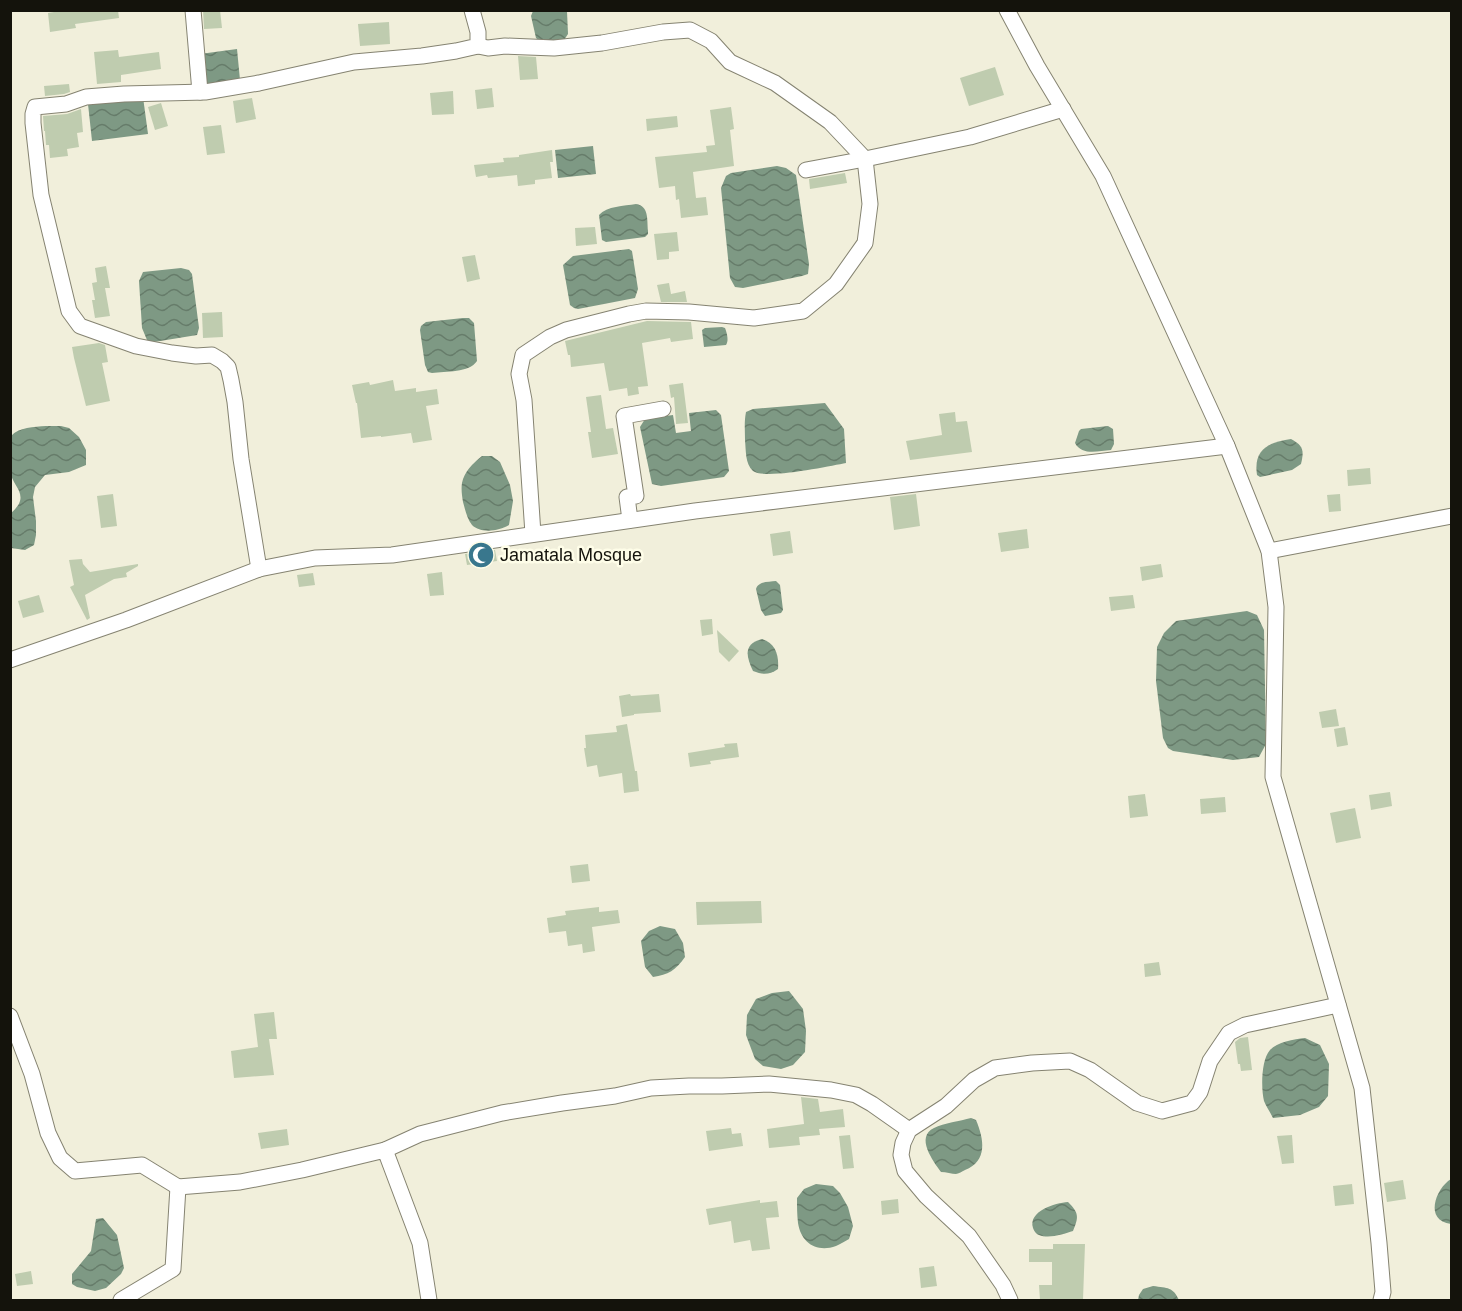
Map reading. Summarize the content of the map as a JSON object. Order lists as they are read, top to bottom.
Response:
{
  "places": {
    "mosque": ["Jamatala Mosque"]
  }
}
